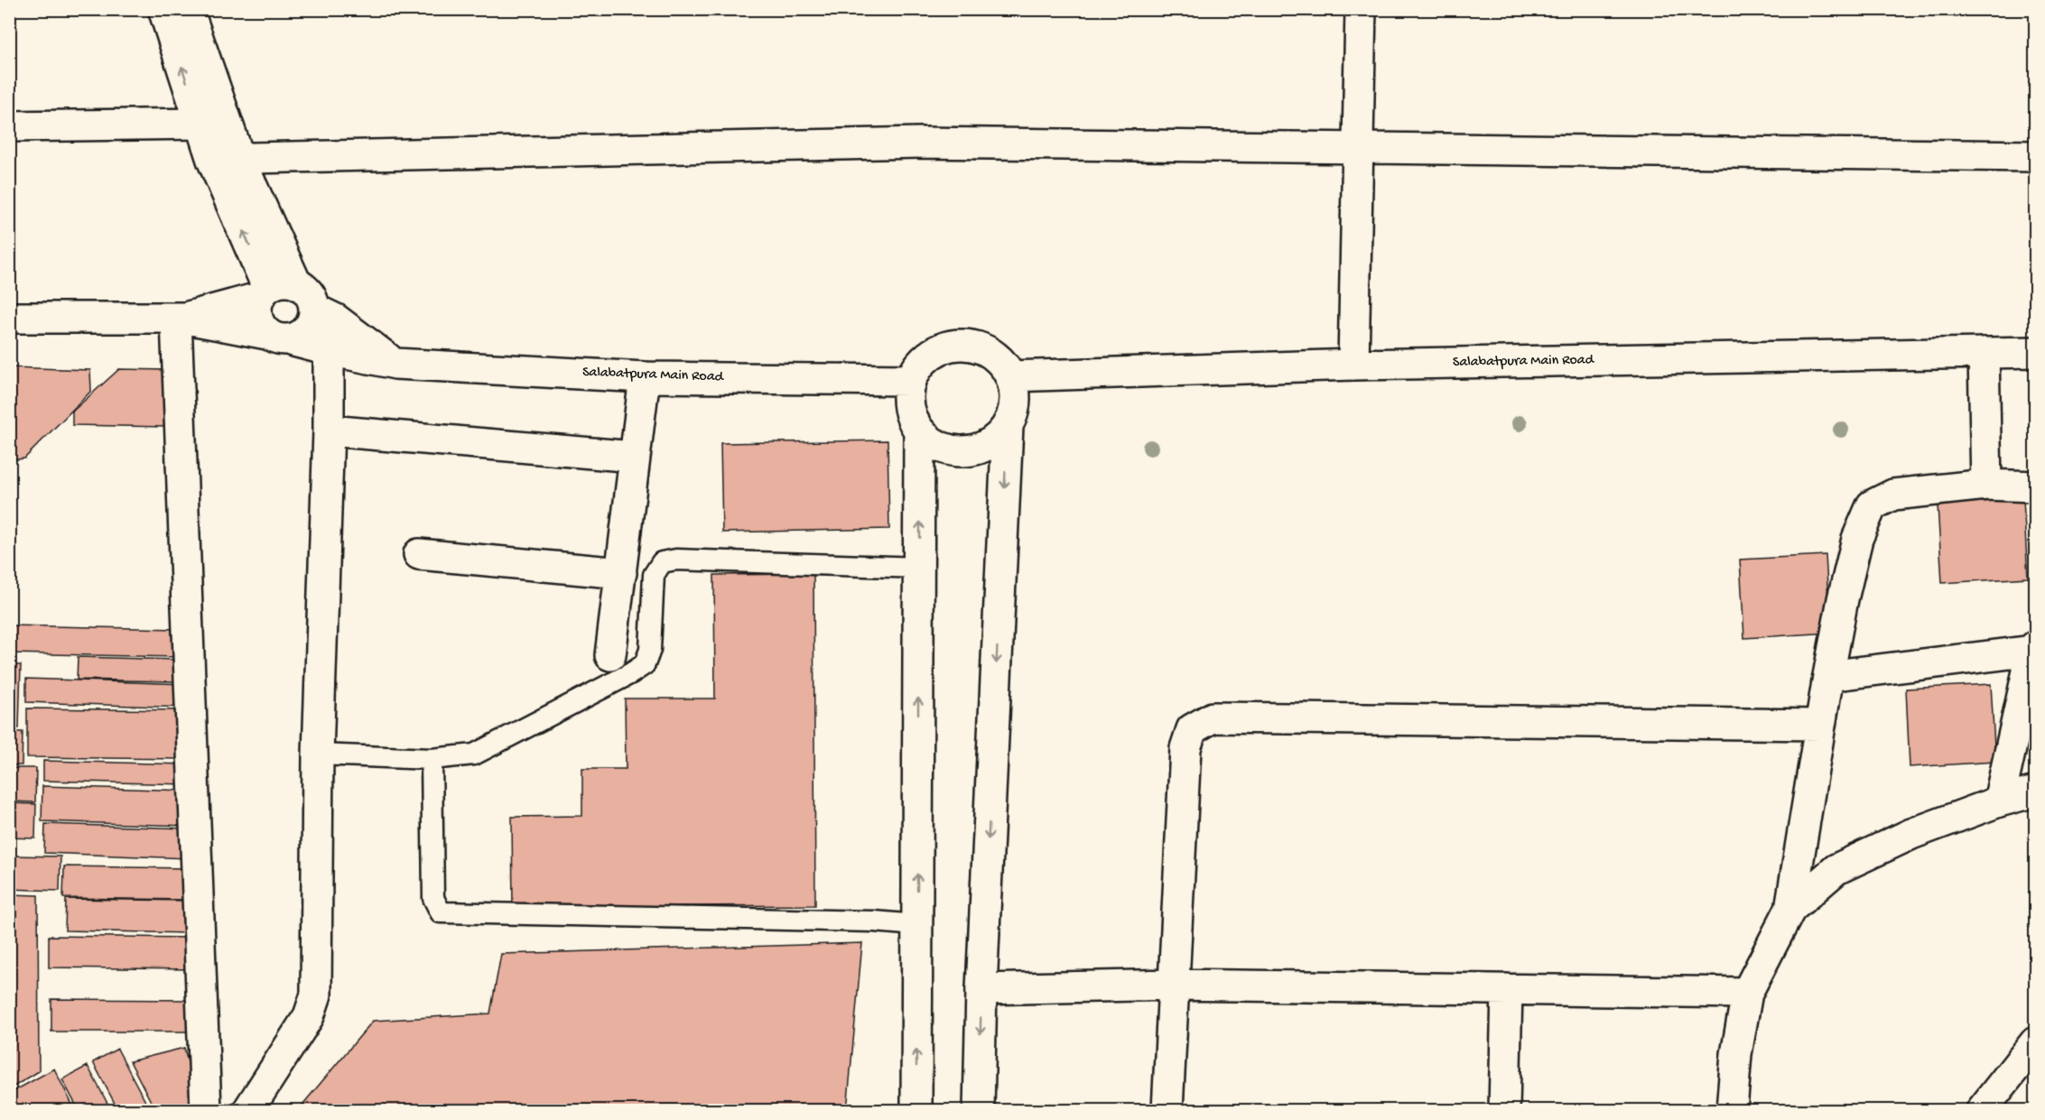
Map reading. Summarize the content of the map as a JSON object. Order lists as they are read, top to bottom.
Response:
{
  "streets": {
    "street": ["Salabatpura Main Road"]
  }
}
